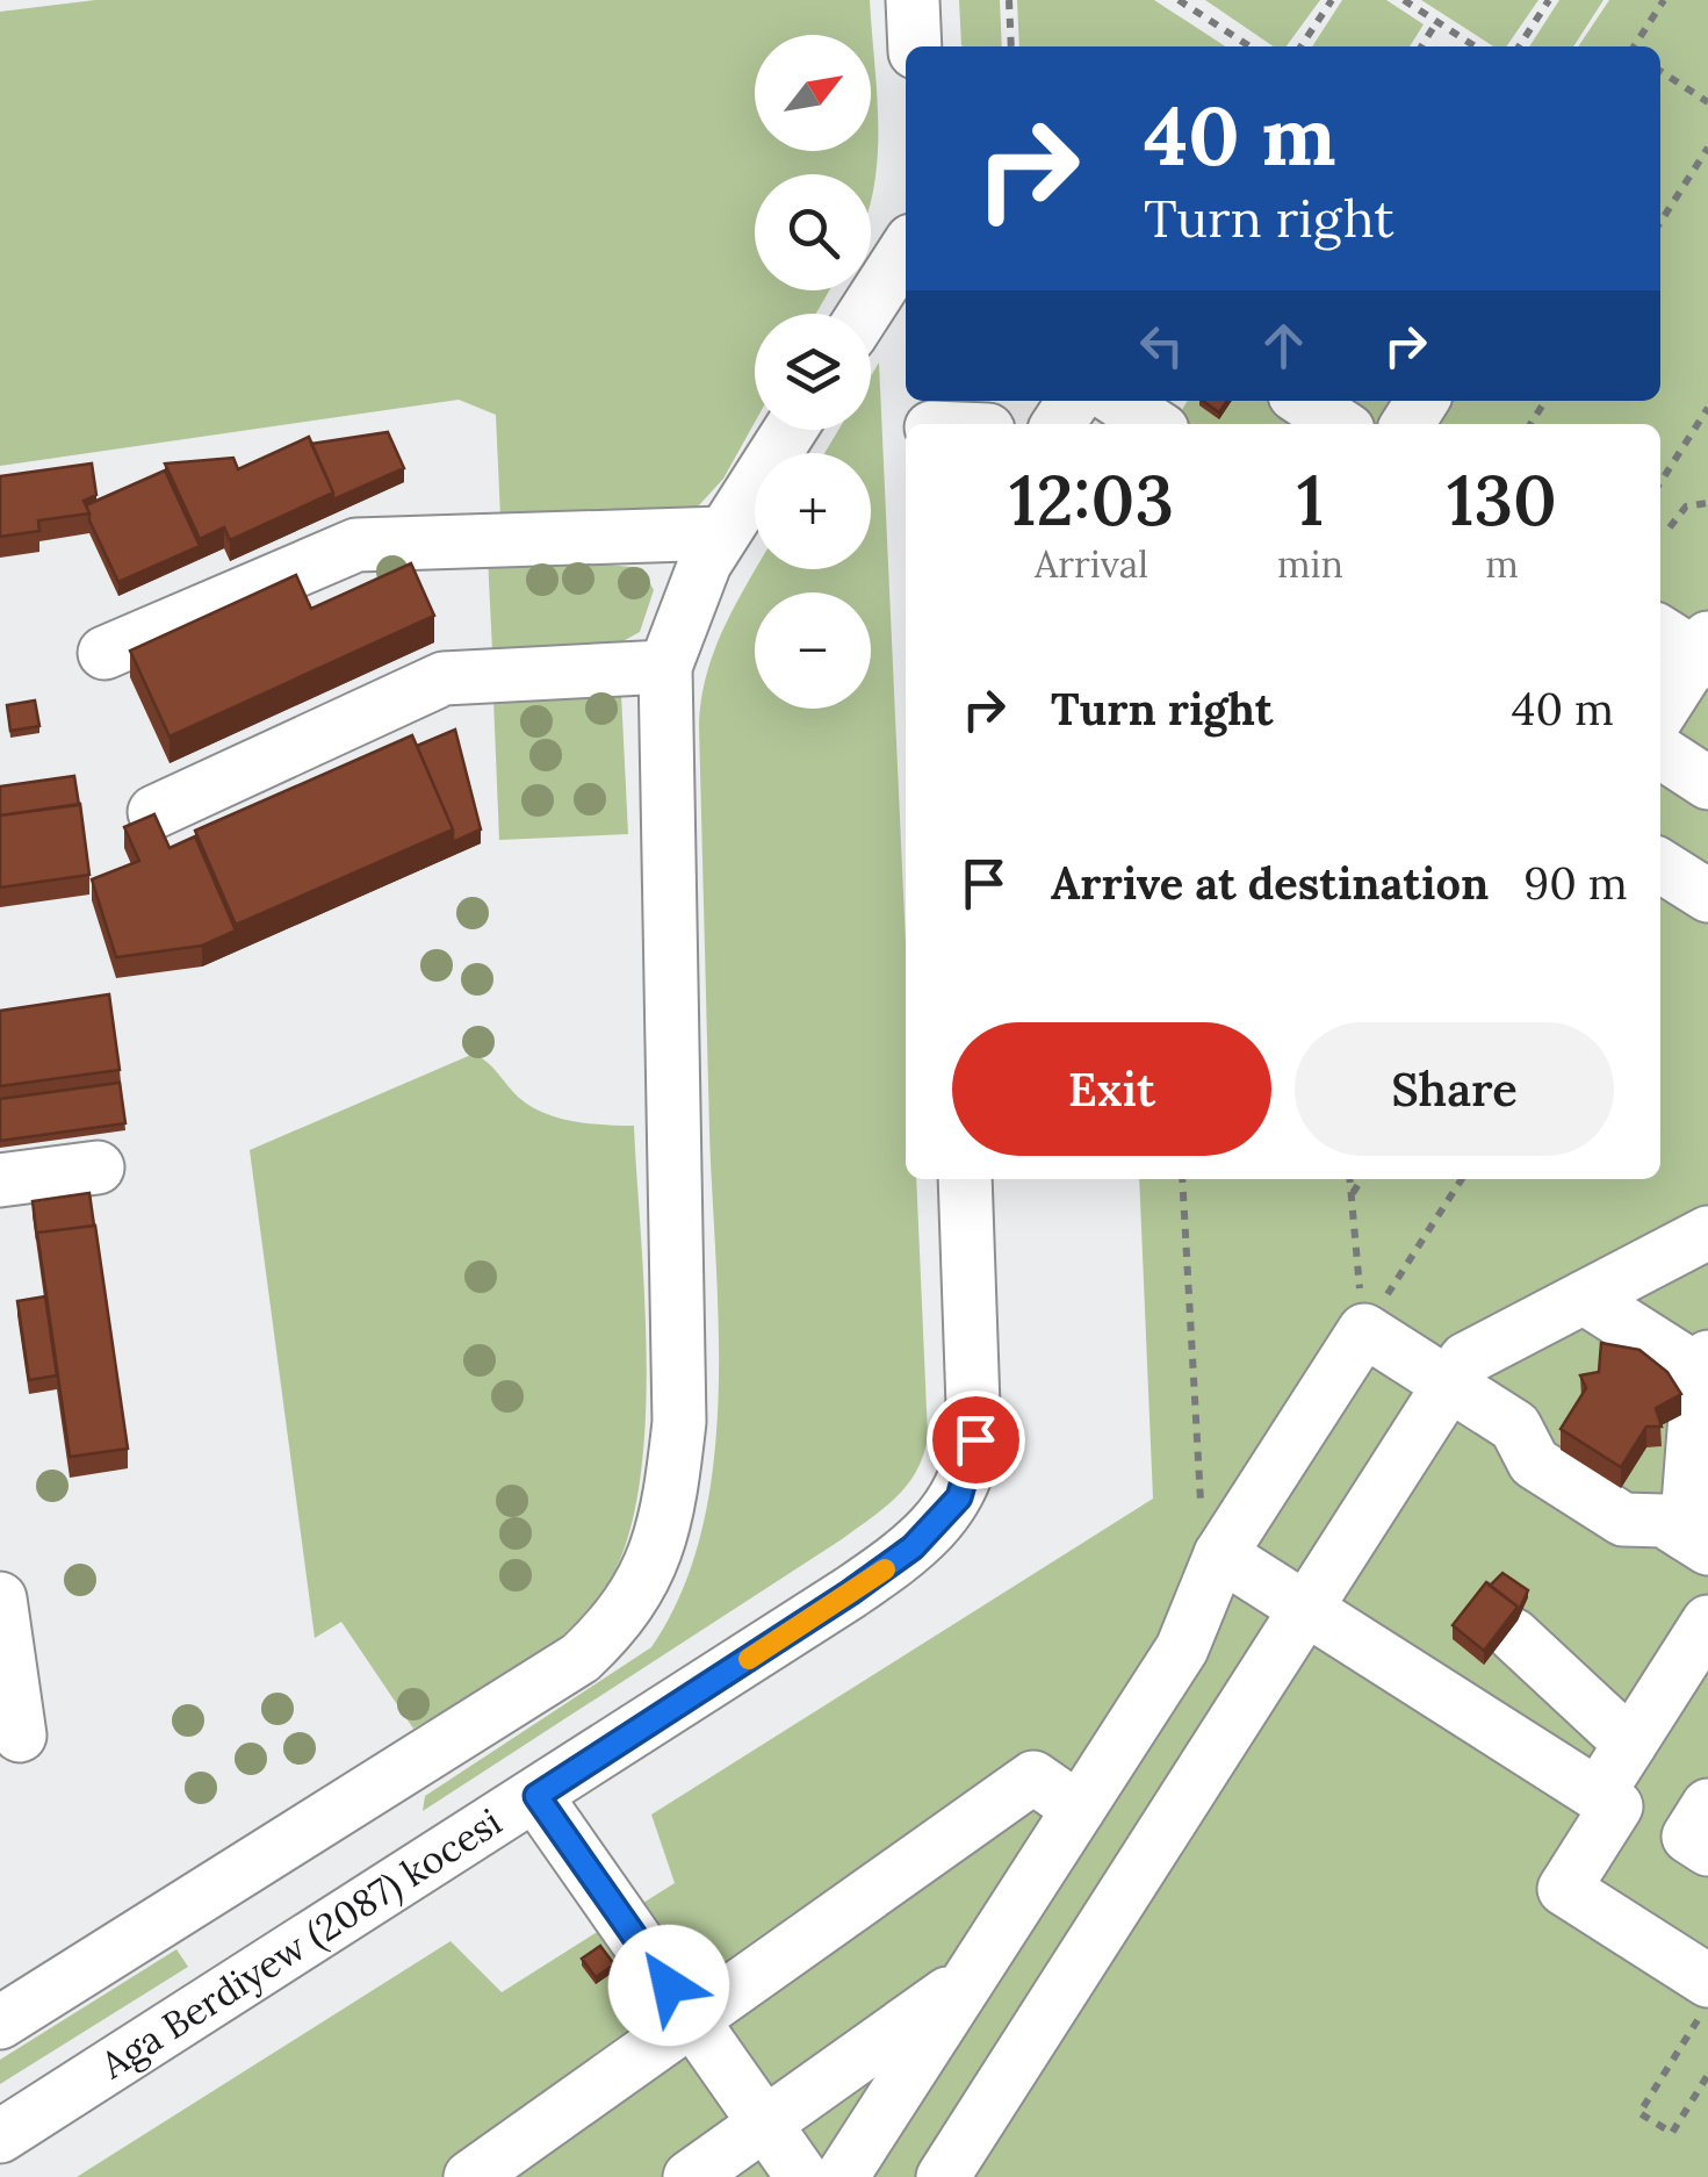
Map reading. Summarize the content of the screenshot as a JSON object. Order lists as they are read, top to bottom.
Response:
{
  "streets": {
    "street": ["Aga Berdiyew (2087) kocesi"]
  },
  "north": "top right",
  "page": {
    "map_buttons": ["+", "−"],
    "turn": ["40 m", "Turn right"],
    "eta": [
      "12:03",
      "Arrival",
      "1",
      "min",
      "130",
      "m"
    ],
    "list": [
      {
        "name": "Turn right",
        "value": "40 m"
      },
      {
        "name": "Arrive at destination",
        "value": "90 m"
      }
    ],
    "buttons": ["Exit", "Share"]
  }
}
